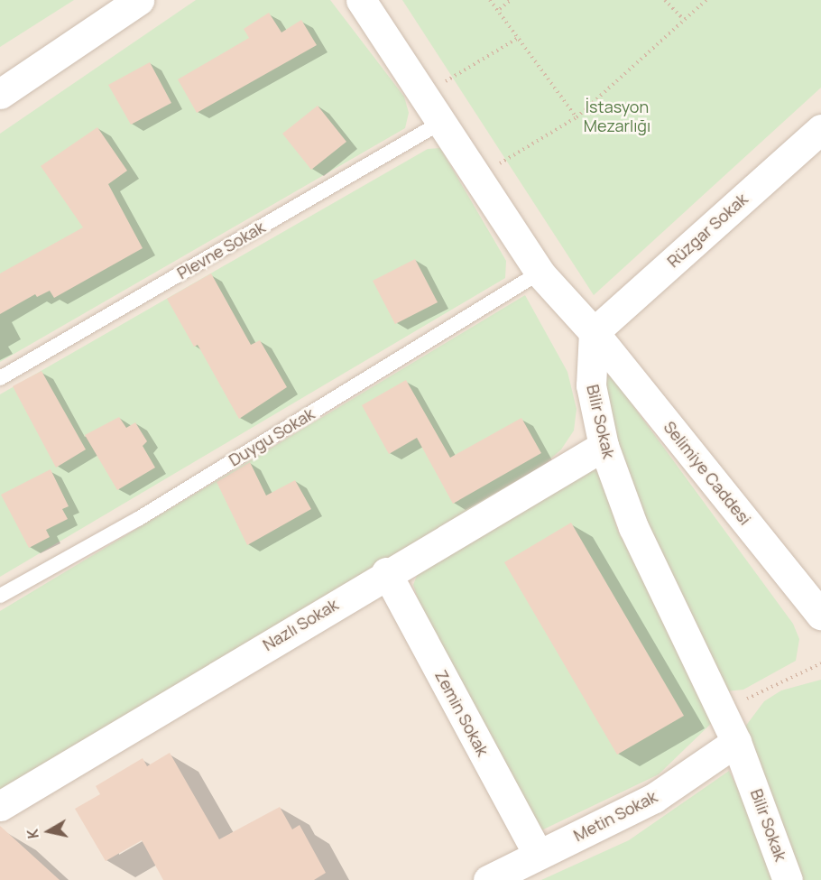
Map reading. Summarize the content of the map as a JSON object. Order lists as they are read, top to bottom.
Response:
{
  "streets": {
    "street": [
      "Rüzgar Sokak",
      "Bilir Sokak",
      "Selimiye Caddesi",
      "Nazlı Sokak",
      "Zemin Sokak",
      "Metin Sokak"
    ],
    "lane": ["Plevne Sokak", "Duygu Sokak"]
  },
  "crossings": [
    ["Rüzgar Sokak", "Bilir Sokak"],
    ["Rüzgar Sokak", "Selimiye Caddesi"],
    ["Bilir Sokak", "Selimiye Caddesi"],
    ["Bilir Sokak", "Nazlı Sokak"],
    ["Bilir Sokak", "Metin Sokak"],
    ["Nazlı Sokak", "Zemin Sokak"],
    ["Zemin Sokak", "Metin Sokak"]
  ],
  "parks": ["İstasyon Mezarlığı"],
  "north": "left"
}
